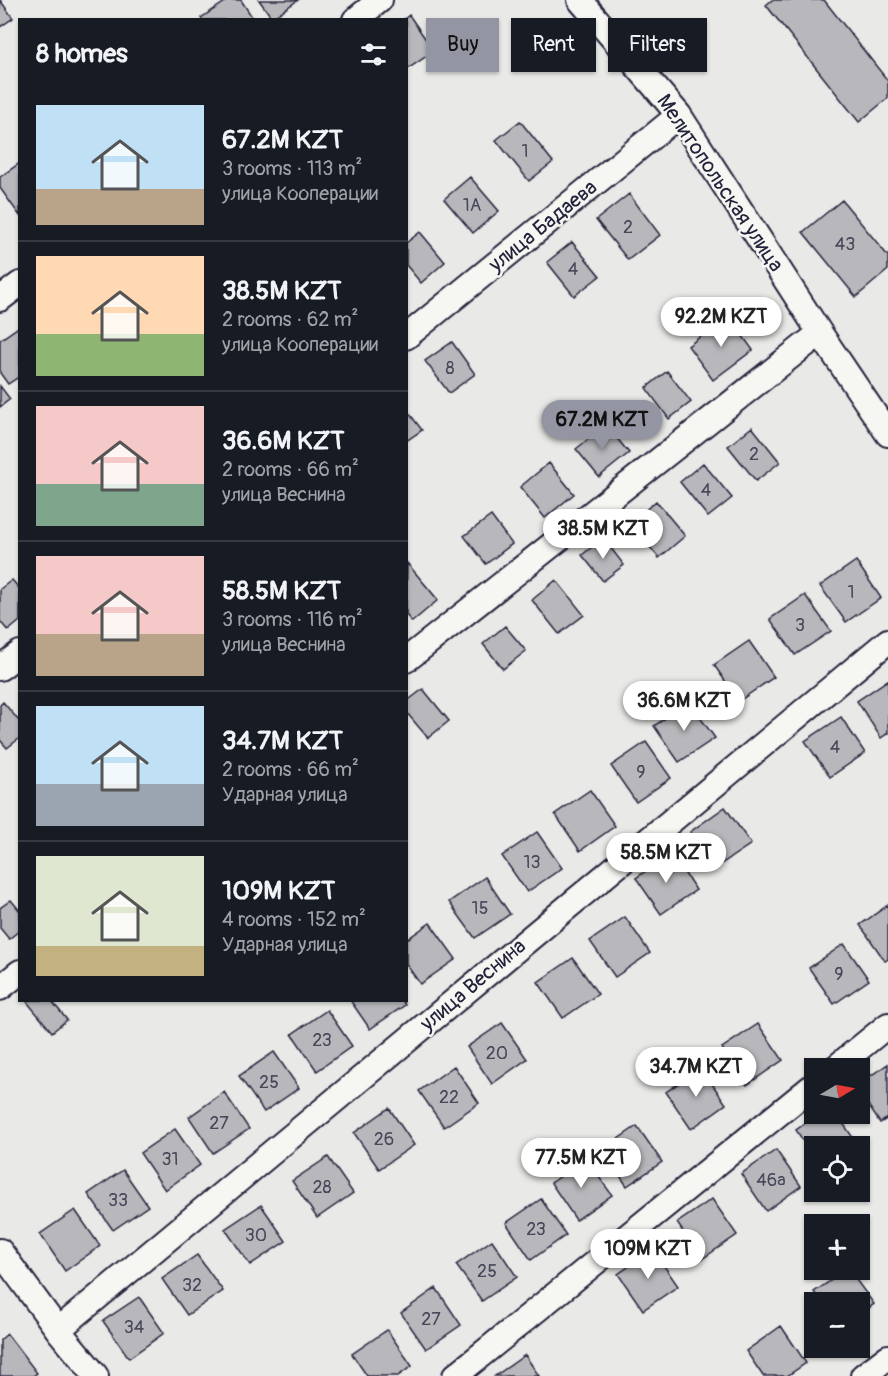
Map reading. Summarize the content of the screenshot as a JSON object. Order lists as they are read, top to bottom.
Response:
{
  "streets": {
    "street": ["Мелитопольская улица", "улица Бадаева", "улица Веснина"]
  },
  "crossings": [
    ["Мелитопольская улица", "улица Бадаева"]
  ],
  "house_numbers": [
    "1",
    "1А",
    "2",
    "43",
    "4",
    "8",
    "2",
    "4",
    "1",
    "3",
    "4",
    "9",
    "13",
    "15",
    "9",
    "23",
    "20",
    "25",
    "22",
    "27",
    "26",
    "31",
    "46а",
    "28",
    "33",
    "23",
    "30",
    "25",
    "32",
    "27",
    "34"
  ],
  "north": "right",
  "page": {
    "chip": ["Buy", "Rent", "Filters"],
    "heading": "8 homes",
    "list": [
      {
        "name": "67.2M KZT",
        "note": "3 rooms · 113 m² · улица Кооперации"
      },
      {
        "name": "38.5M KZT",
        "note": "2 rooms · 62 m² · улица Кооперации"
      },
      {
        "name": "36.6M KZT",
        "note": "2 rooms · 66 m² · улица Веснина"
      },
      {
        "name": "58.5M KZT",
        "note": "3 rooms · 116 m² · улица Веснина"
      },
      {
        "name": "34.7M KZT",
        "note": "2 rooms · 66 m² · Ударная улица"
      },
      {
        "name": "109M KZT",
        "note": "4 rooms · 152 m² · Ударная улица"
      }
    ],
    "price": [
      "92.2M KZT",
      "67.2M KZT",
      "38.5M KZT",
      "36.6M KZT",
      "58.5M KZT",
      "34.7M KZT",
      "77.5M KZT",
      "109M KZT"
    ],
    "map_buttons": ["+", "−"]
  }
}
